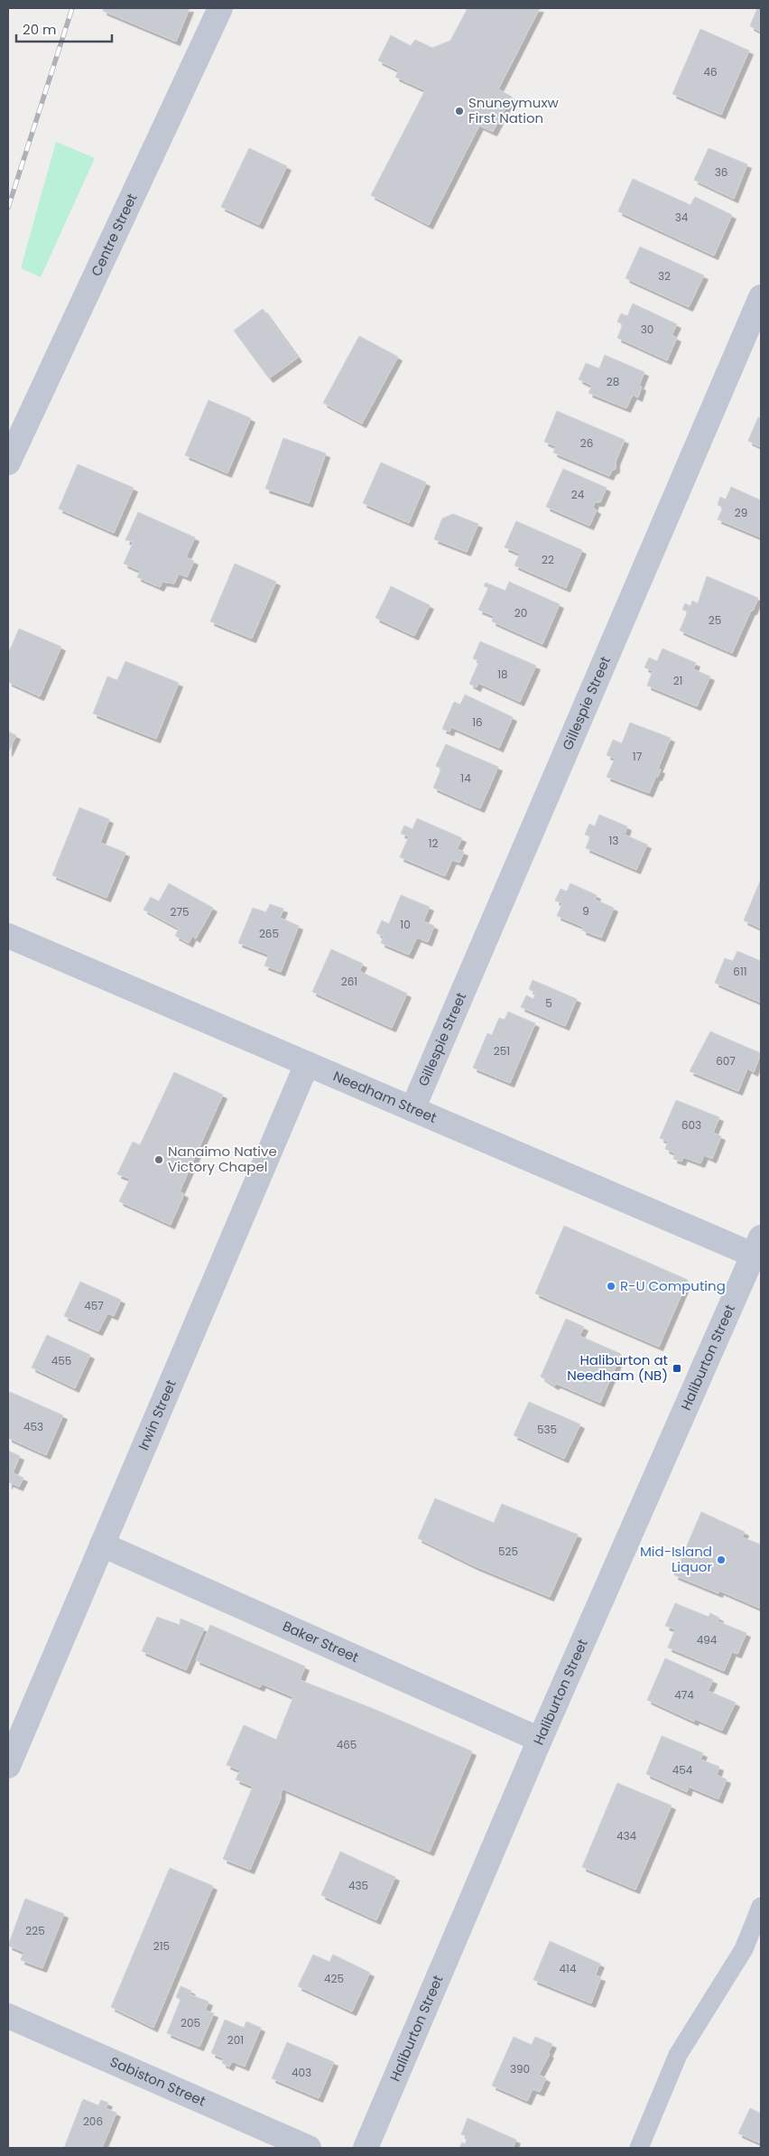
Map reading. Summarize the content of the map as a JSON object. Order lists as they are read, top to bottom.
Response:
{
  "streets": {
    "street": [
      "Centre Street",
      "Gillespie Street",
      "Needham Street",
      "Haliburton Street",
      "Irwin Street",
      "Baker Street",
      "Sabiston Street"
    ]
  },
  "crossings": [
    ["Gillespie Street", "Needham Street"],
    ["Needham Street", "Haliburton Street"],
    ["Needham Street", "Irwin Street"],
    ["Haliburton Street", "Baker Street"],
    ["Irwin Street", "Baker Street"]
  ],
  "places": {
    "other": [
      "Snuneymuxw First Nation",
      "Nanaimo Native Victory Chapel",
      "R-U Computing",
      "Mid-Island Liquor"
    ],
    "transit": ["Haliburton at Needham (NB)"]
  },
  "house_numbers": [
    "46",
    "36",
    "34",
    "32",
    "30",
    "28",
    "26",
    "24",
    "29",
    "22",
    "20",
    "25",
    "18",
    "21",
    "16",
    "17",
    "14",
    "13",
    "12",
    "9",
    "275",
    "10",
    "265",
    "611",
    "261",
    "5",
    "251",
    "607",
    "603",
    "457",
    "455",
    "453",
    "535",
    "525",
    "494",
    "474",
    "465",
    "454",
    "434",
    "435",
    "225",
    "215",
    "414",
    "425",
    "205",
    "201",
    "390",
    "403",
    "206"
  ],
  "scale_bar": "20 m"
}
